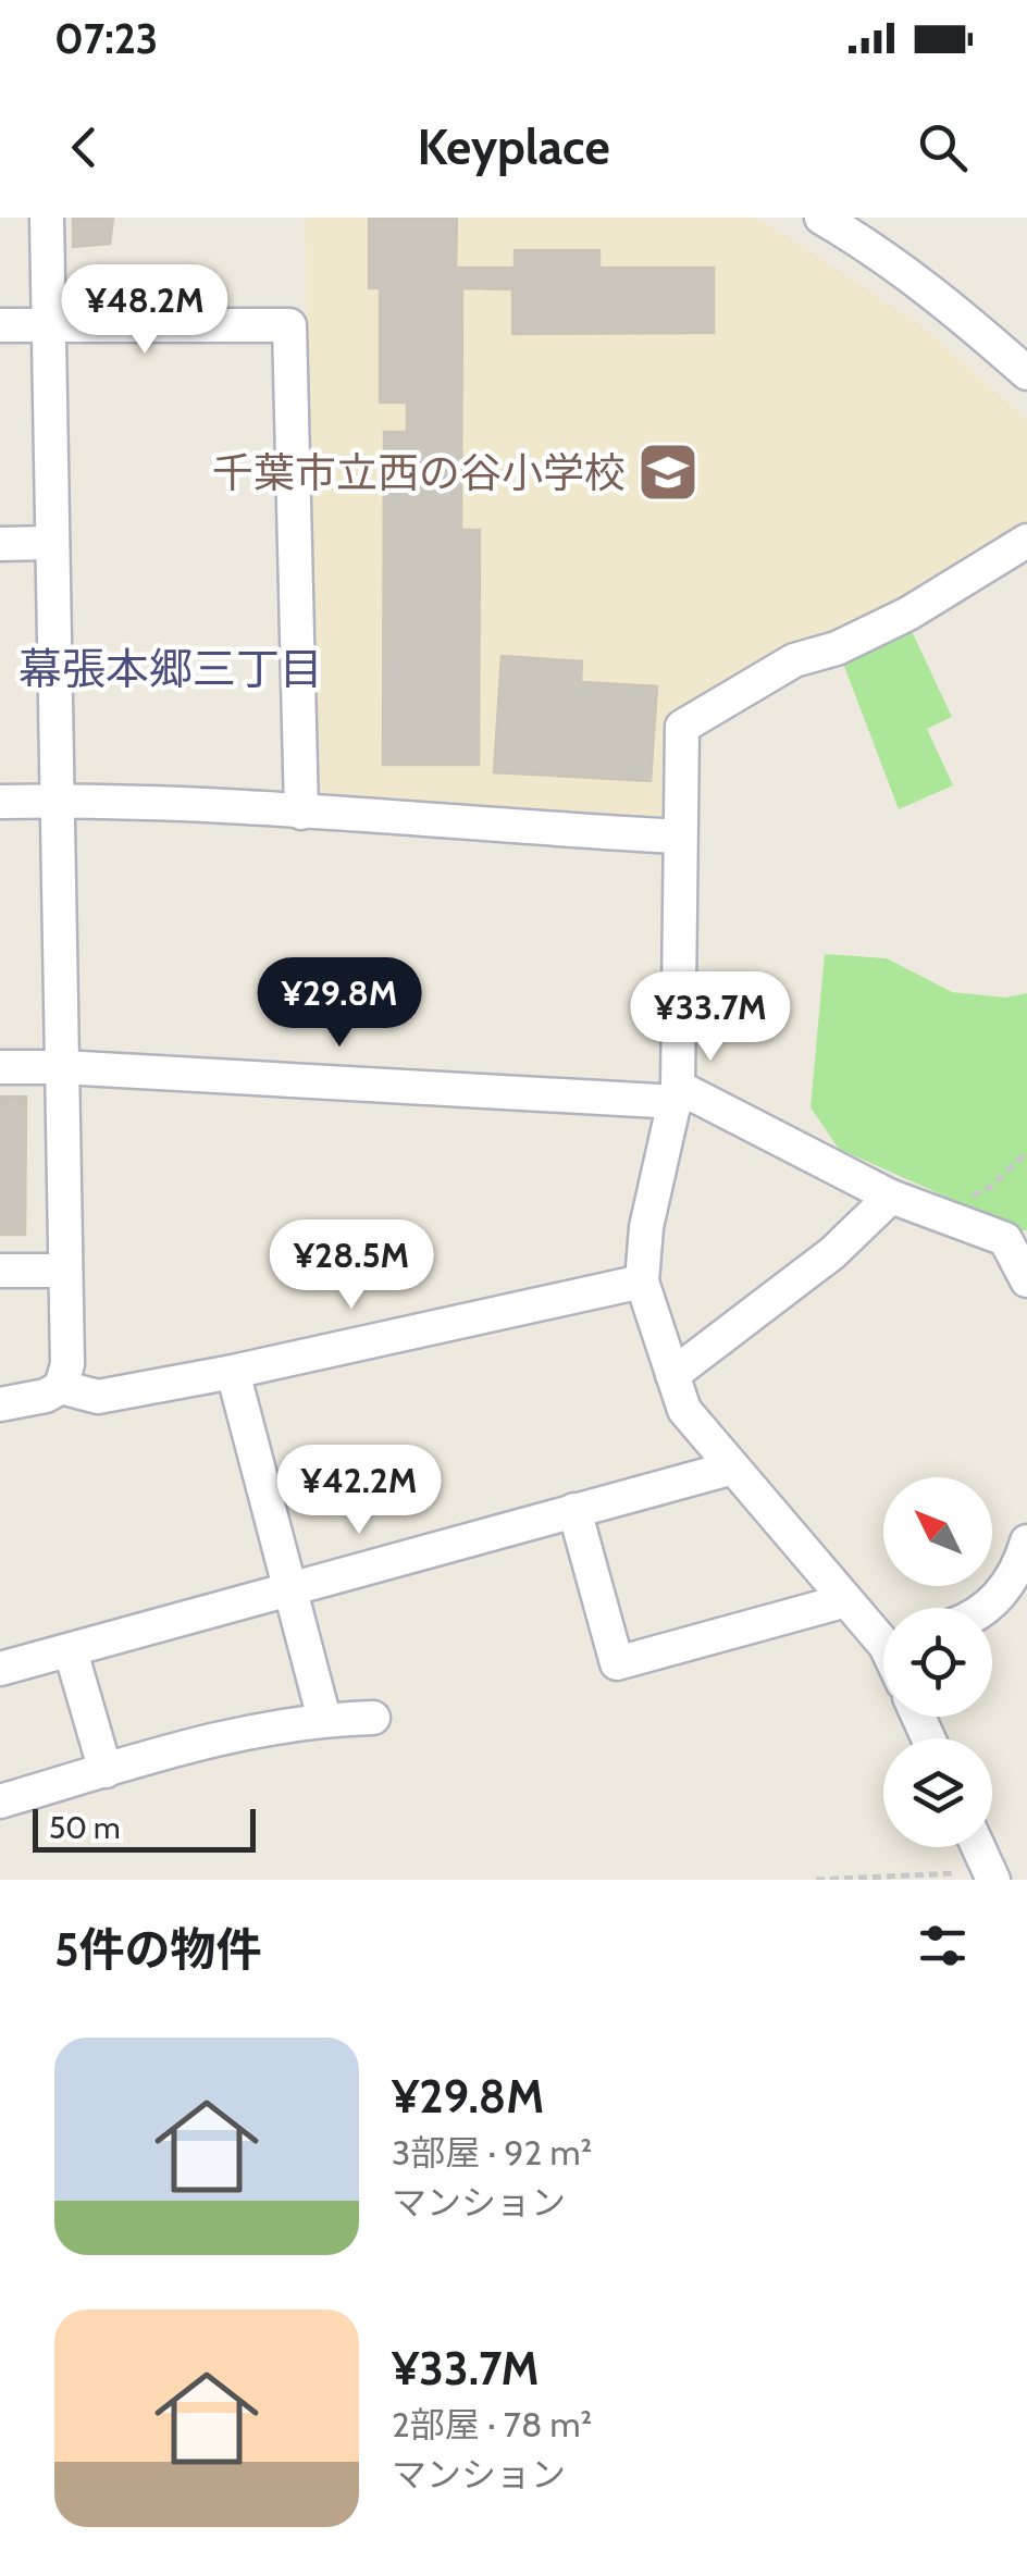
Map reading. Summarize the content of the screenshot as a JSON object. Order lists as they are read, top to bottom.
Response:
{
  "districts": ["幕張本郷三丁目"],
  "places": {
    "school or university": ["千葉市立西の谷小学校"]
  },
  "scale_bar": "50 m",
  "north": "top left",
  "page": {
    "status": "07:23",
    "header": "Keyplace",
    "price": [
      "¥48.2M",
      "¥29.8M",
      "¥33.7M",
      "¥28.5M",
      "¥42.2M"
    ],
    "scale": "50 m",
    "heading": "5件の物件",
    "list": [
      {
        "name": "¥29.8M",
        "note": "3部屋 · 92 m² · マンション"
      },
      {
        "name": "¥33.7M",
        "note": "2部屋 · 78 m² · マンション"
      }
    ]
  }
}
